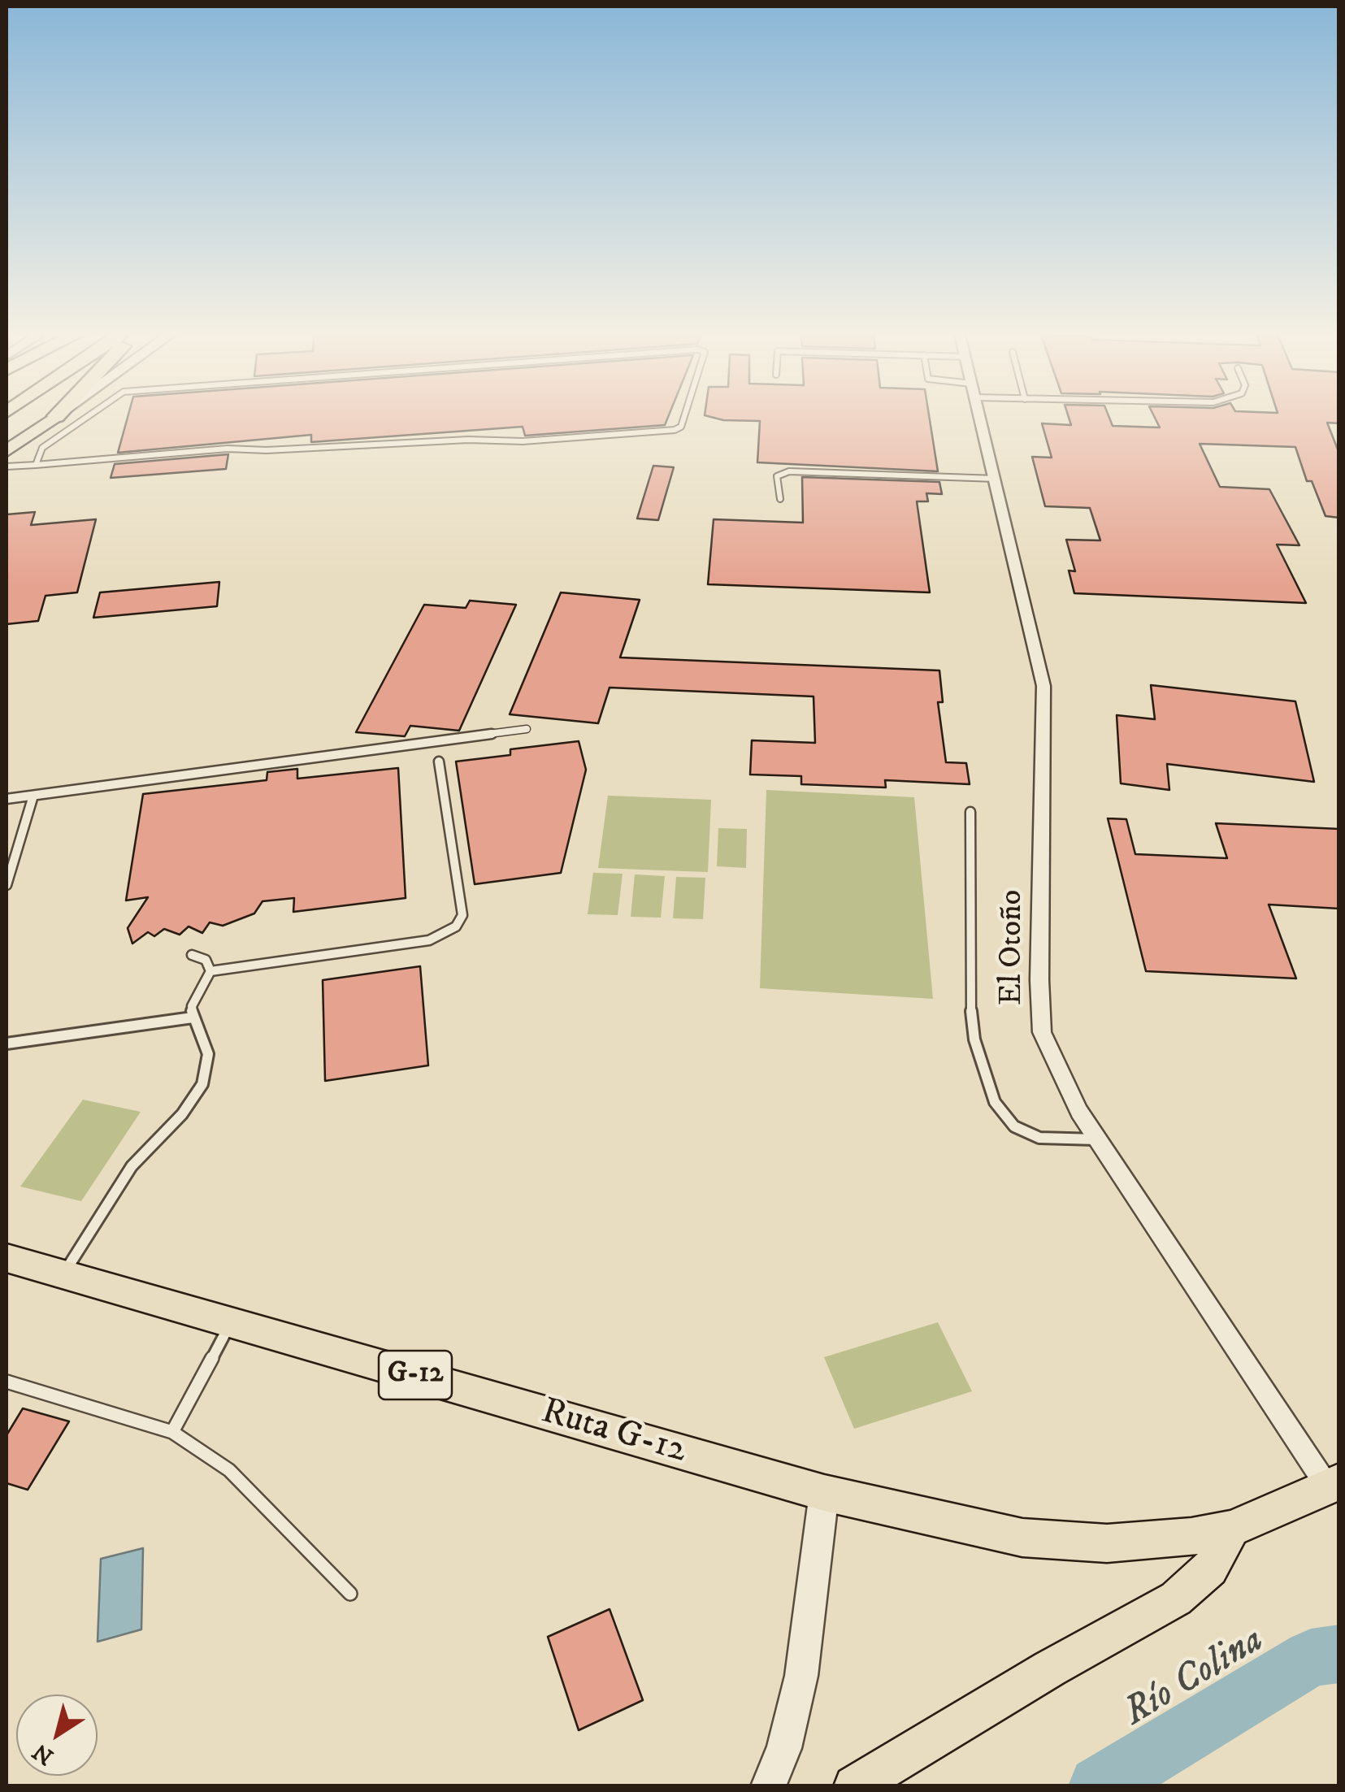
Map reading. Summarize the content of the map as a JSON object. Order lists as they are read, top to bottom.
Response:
{
  "streets": {
    "main road": ["G-12", "Ruta G-12"],
    "street": ["El Otoño"]
  },
  "crossings": [
    ["El Otoño", "G-12"],
    ["G-12", "Ruta G-12"]
  ],
  "water": ["Río Colina"],
  "north": "bottom left"
}
